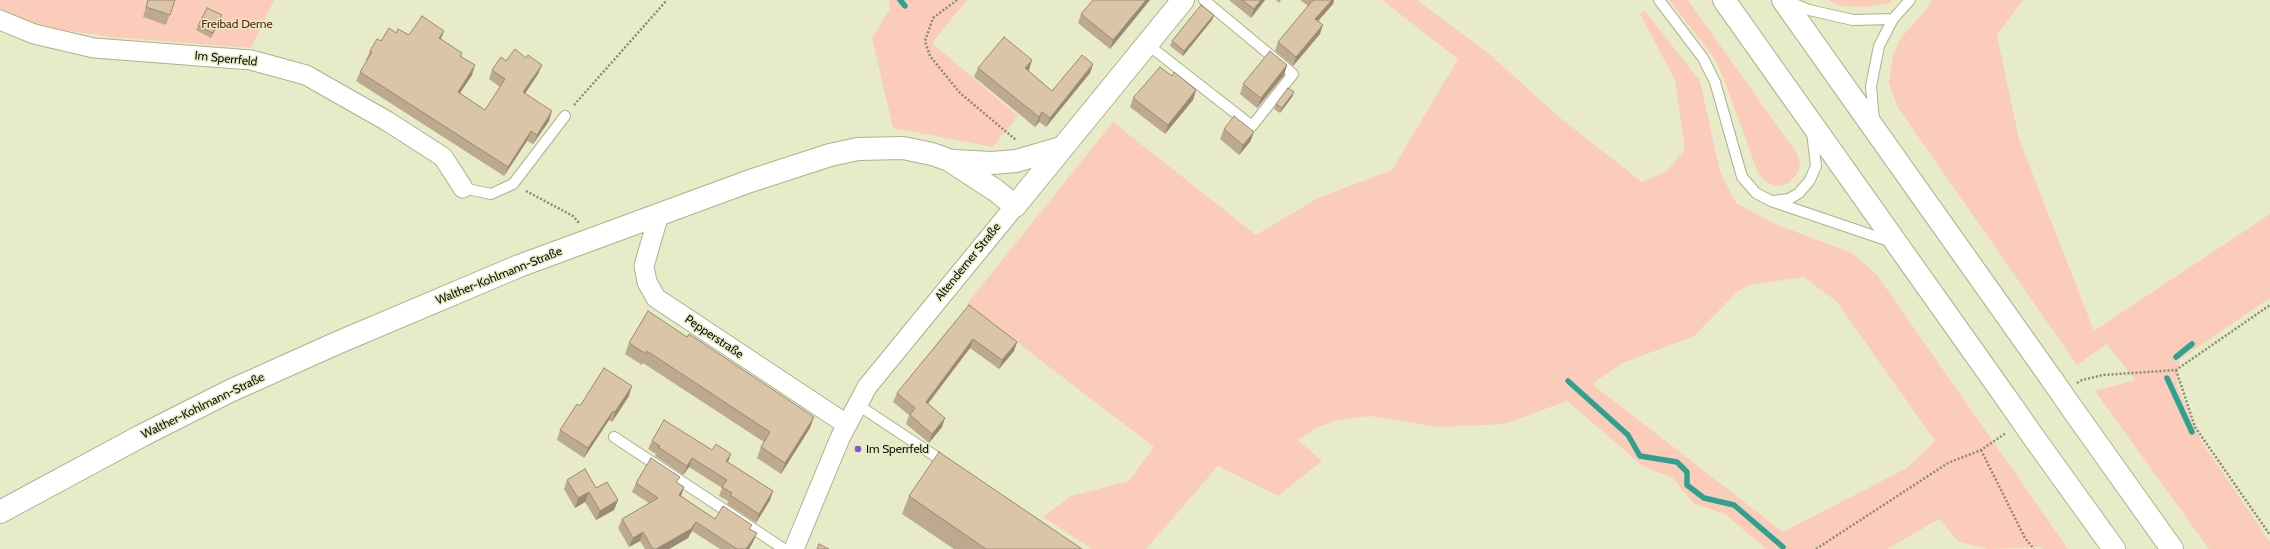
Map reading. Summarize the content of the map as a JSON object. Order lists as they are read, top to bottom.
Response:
{
  "streets": {
    "main road": ["Altenderner Straße", "Walther-Kohlmann-Straße"],
    "street": ["Im Sperrfeld", "Pepperstraße"]
  },
  "crossings": [
    ["Altenderner Straße", "Walther-Kohlmann-Straße"],
    ["Altenderner Straße", "Pepperstraße"],
    ["Walther-Kohlmann-Straße", "Pepperstraße"]
  ],
  "parks": ["Freibad Derne"],
  "places": ["Im Sperrfeld"]
}
